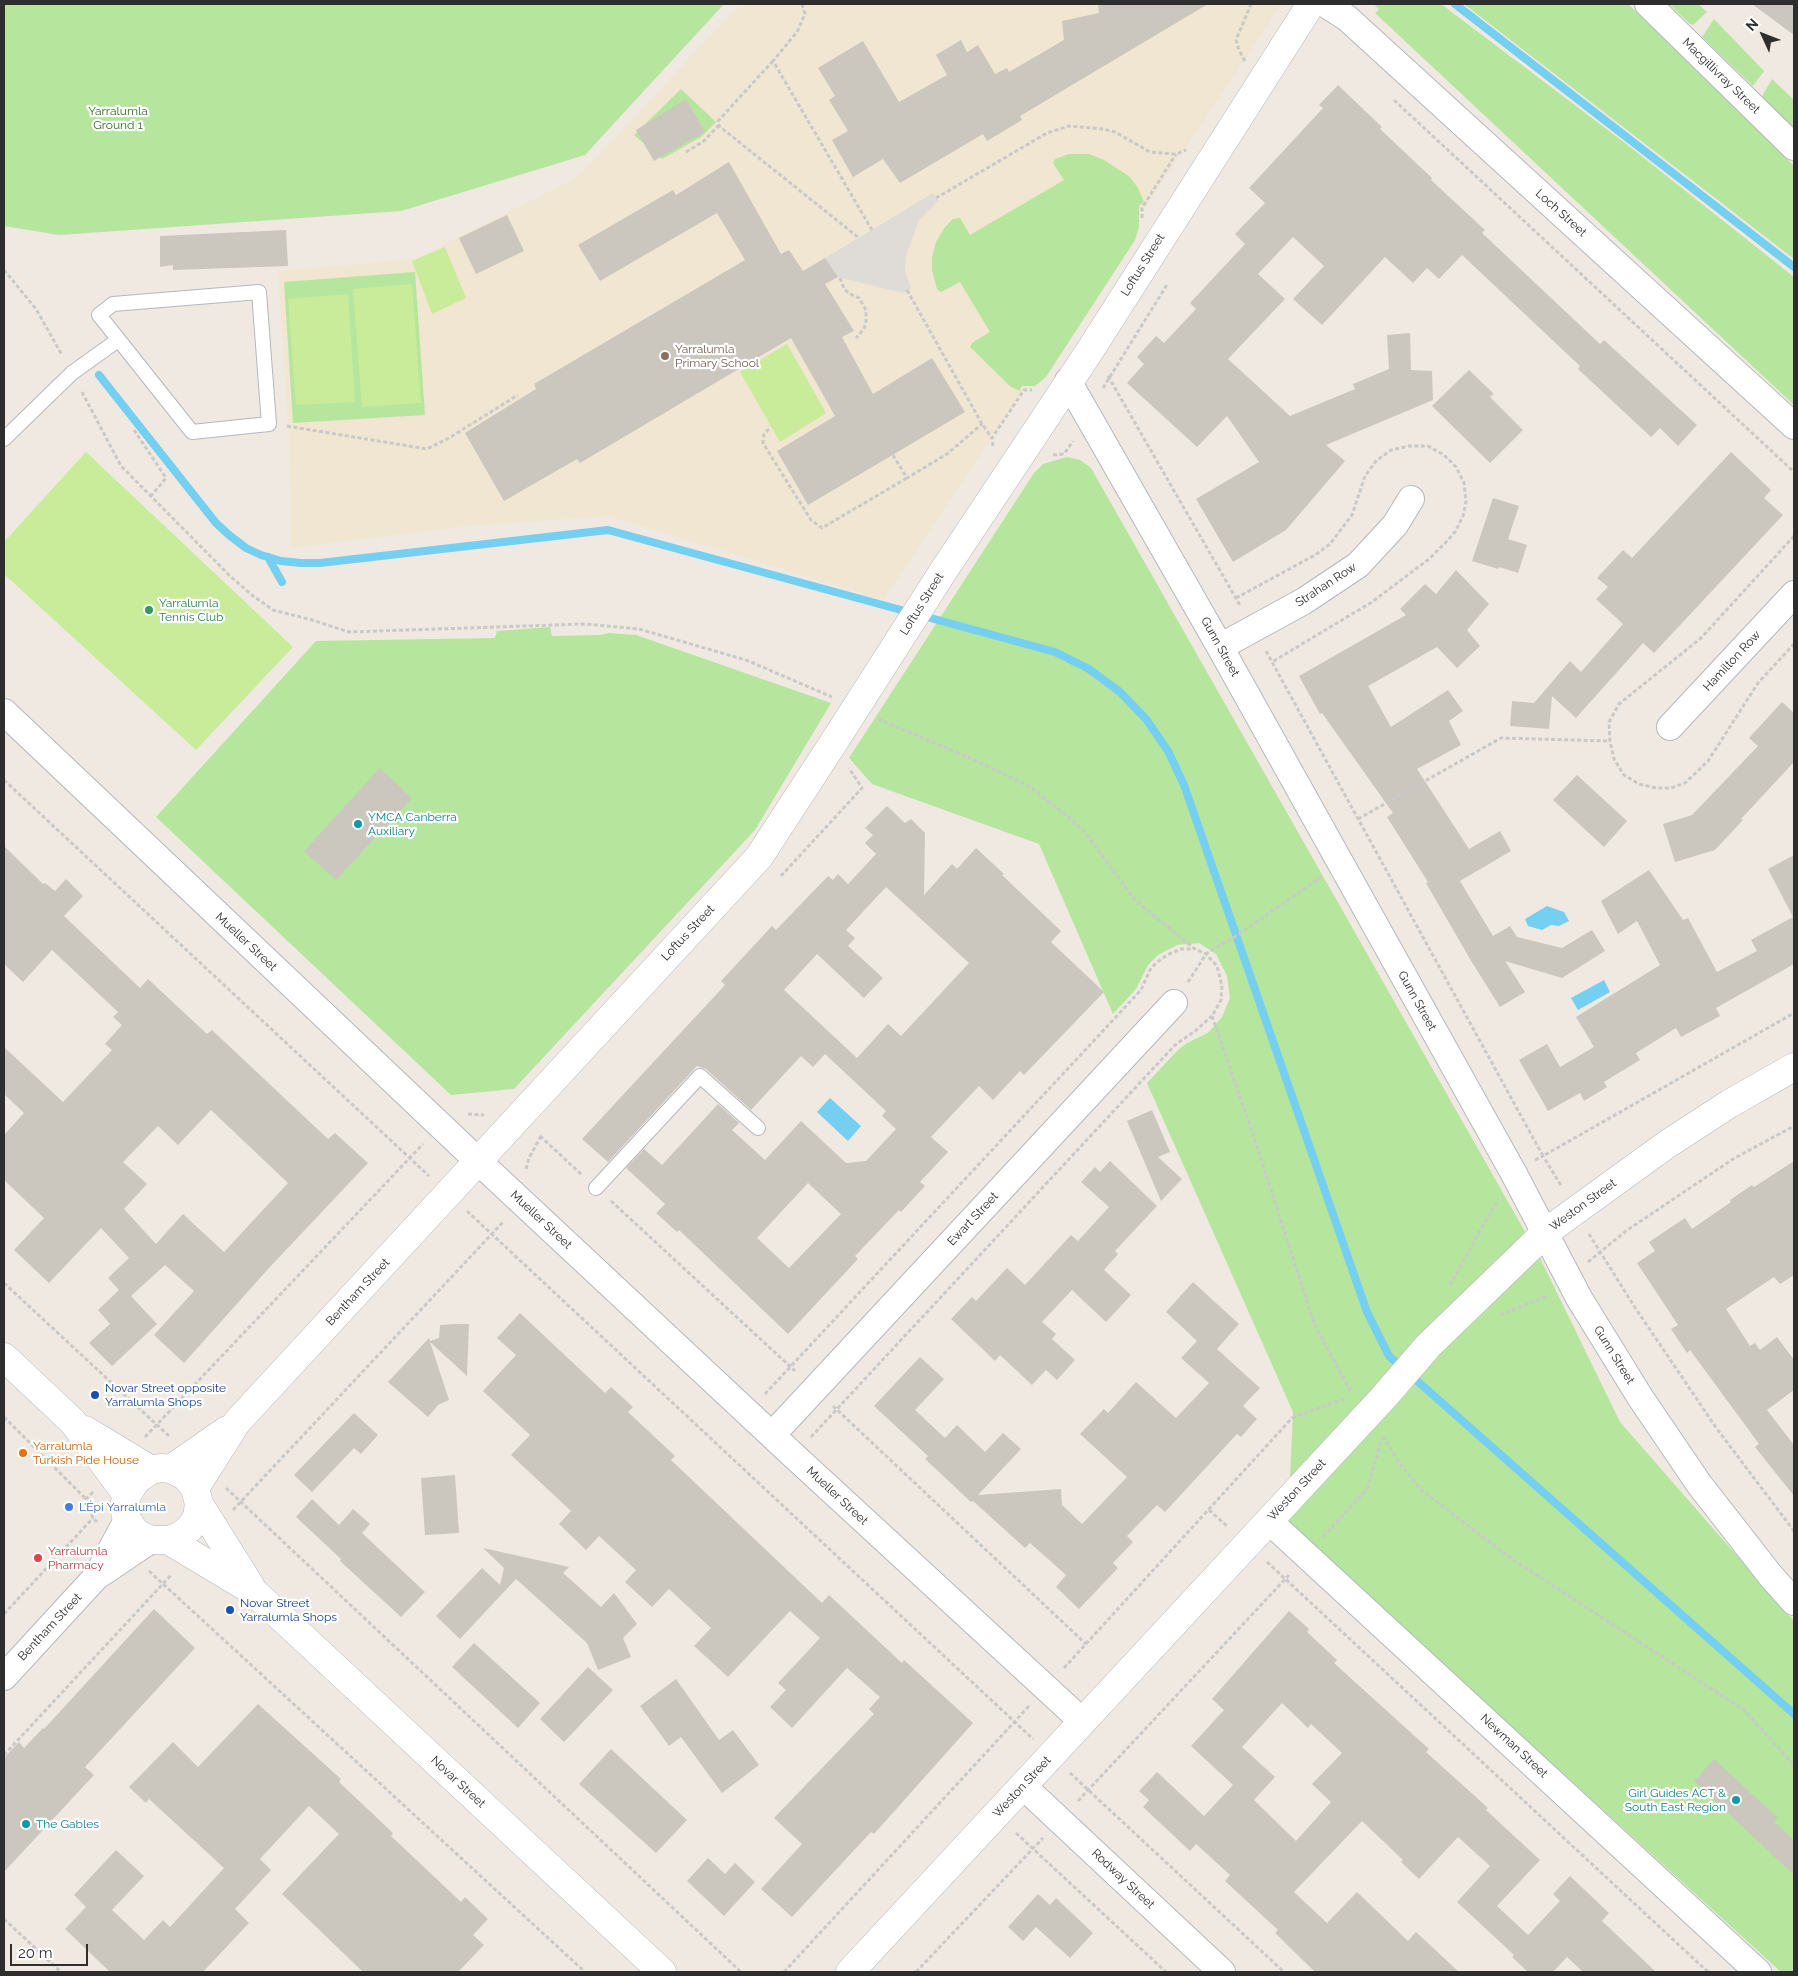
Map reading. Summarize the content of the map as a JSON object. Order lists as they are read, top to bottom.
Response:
{
  "streets": {
    "street": [
      "Macgillivray Street",
      "Loch Street",
      "Loftus Street",
      "Strahan Row",
      "Gunn Street",
      "Hamilton Row",
      "Mueller Street",
      "Weston Street",
      "Ewart Street",
      "Bentham Street",
      "Newman Street",
      "Novar Street",
      "Rodway Street"
    ]
  },
  "crossings": [
    ["Loftus Street", "Gunn Street"],
    ["Loftus Street", "Mueller Street"],
    ["Loftus Street", "Bentham Street"],
    ["Strahan Row", "Gunn Street"],
    ["Gunn Street", "Weston Street"],
    ["Mueller Street", "Weston Street"],
    ["Mueller Street", "Ewart Street"],
    ["Mueller Street", "Bentham Street"],
    ["Weston Street", "Newman Street"],
    ["Weston Street", "Rodway Street"],
    ["Bentham Street", "Novar Street"]
  ],
  "parks": ["Yarralumla Ground 1"],
  "places": [
    "Yarralumla Primary School",
    "Yarralumla Tennis Club",
    "YMCA Canberra Auxiliary",
    "Novar Street opposite Yarralumla Shops",
    "Yarralumla Turkish Pide House",
    "L’Épi Yarralumla",
    "Yarralumla Pharmacy",
    "Novar Street Yarralumla Shops",
    "Girl Guides ACT & South East Region",
    "The Gables"
  ],
  "scale_bar": "20 m",
  "north": "top left"
}
